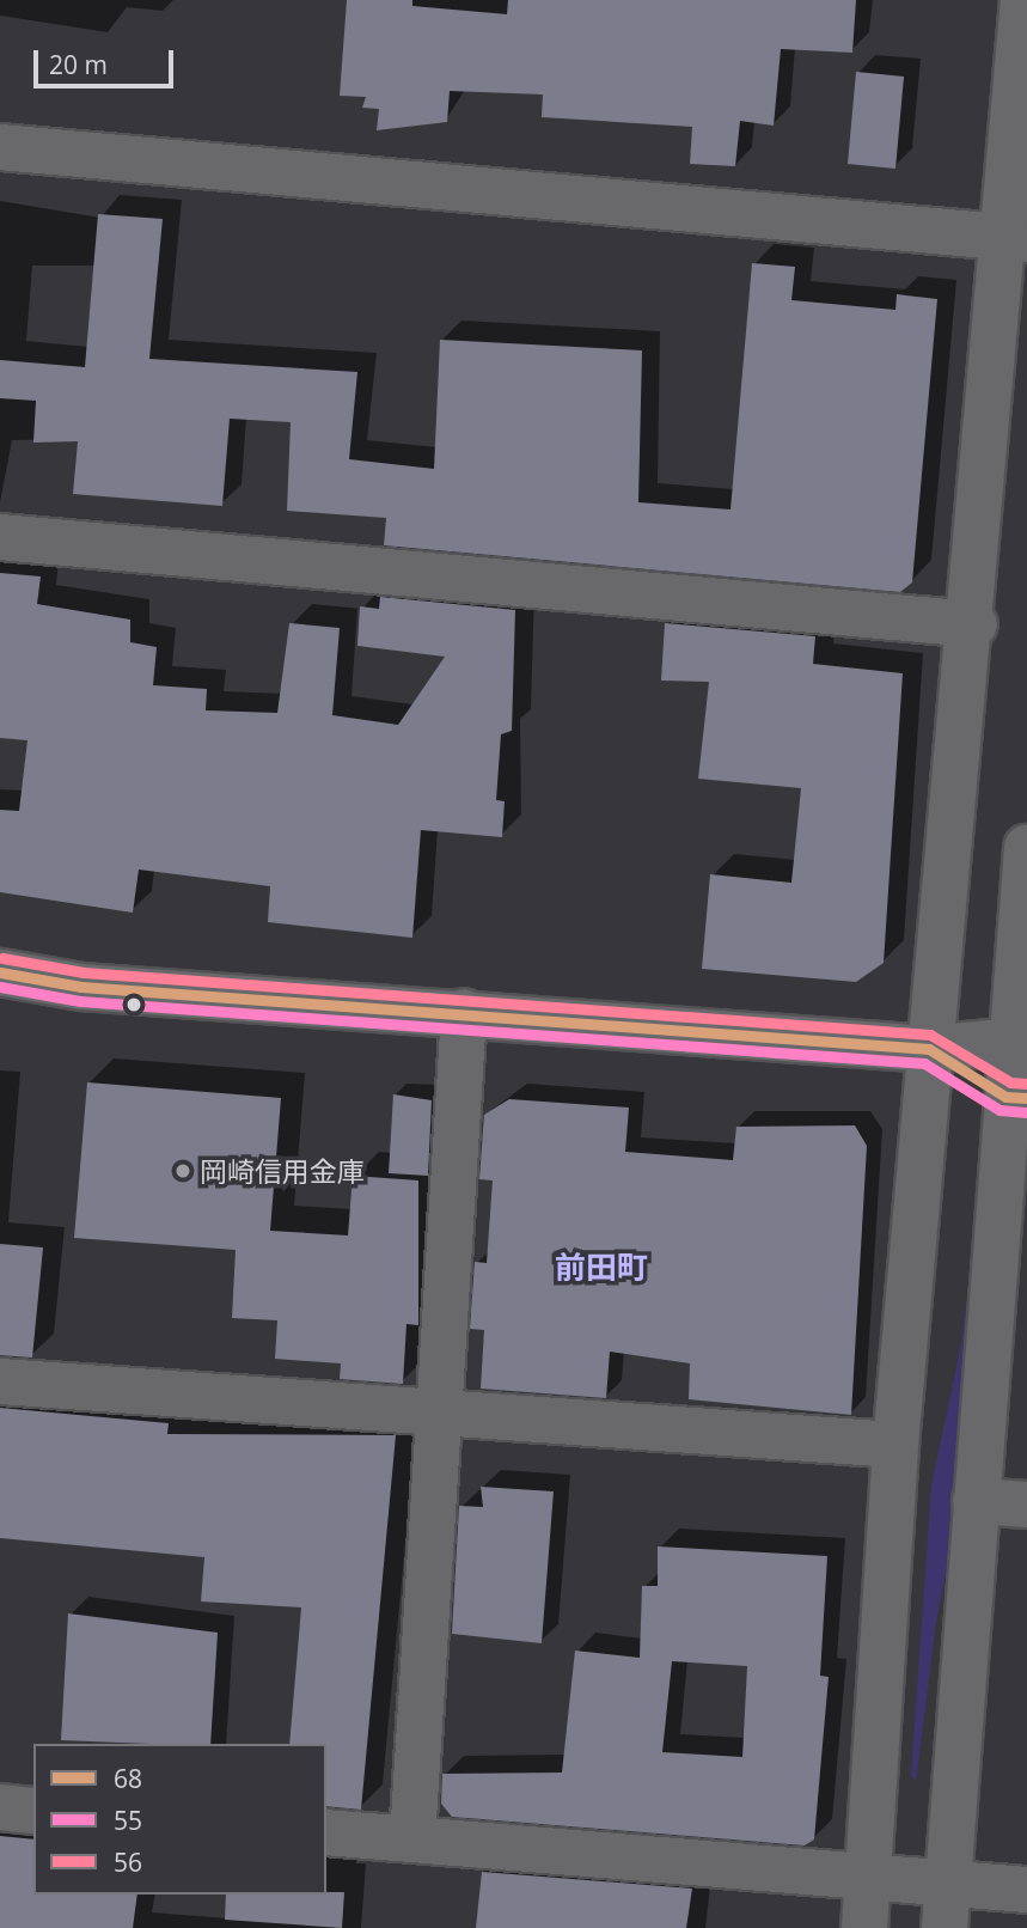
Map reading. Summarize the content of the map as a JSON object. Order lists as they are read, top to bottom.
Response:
{
  "districts": ["前田町"],
  "places": ["岡崎信用金庫"],
  "lines": ["transit line 56", "transit line 68", "transit line 55"],
  "legend": ["68", "55", "56"],
  "scale_bar": "20 m"
}
